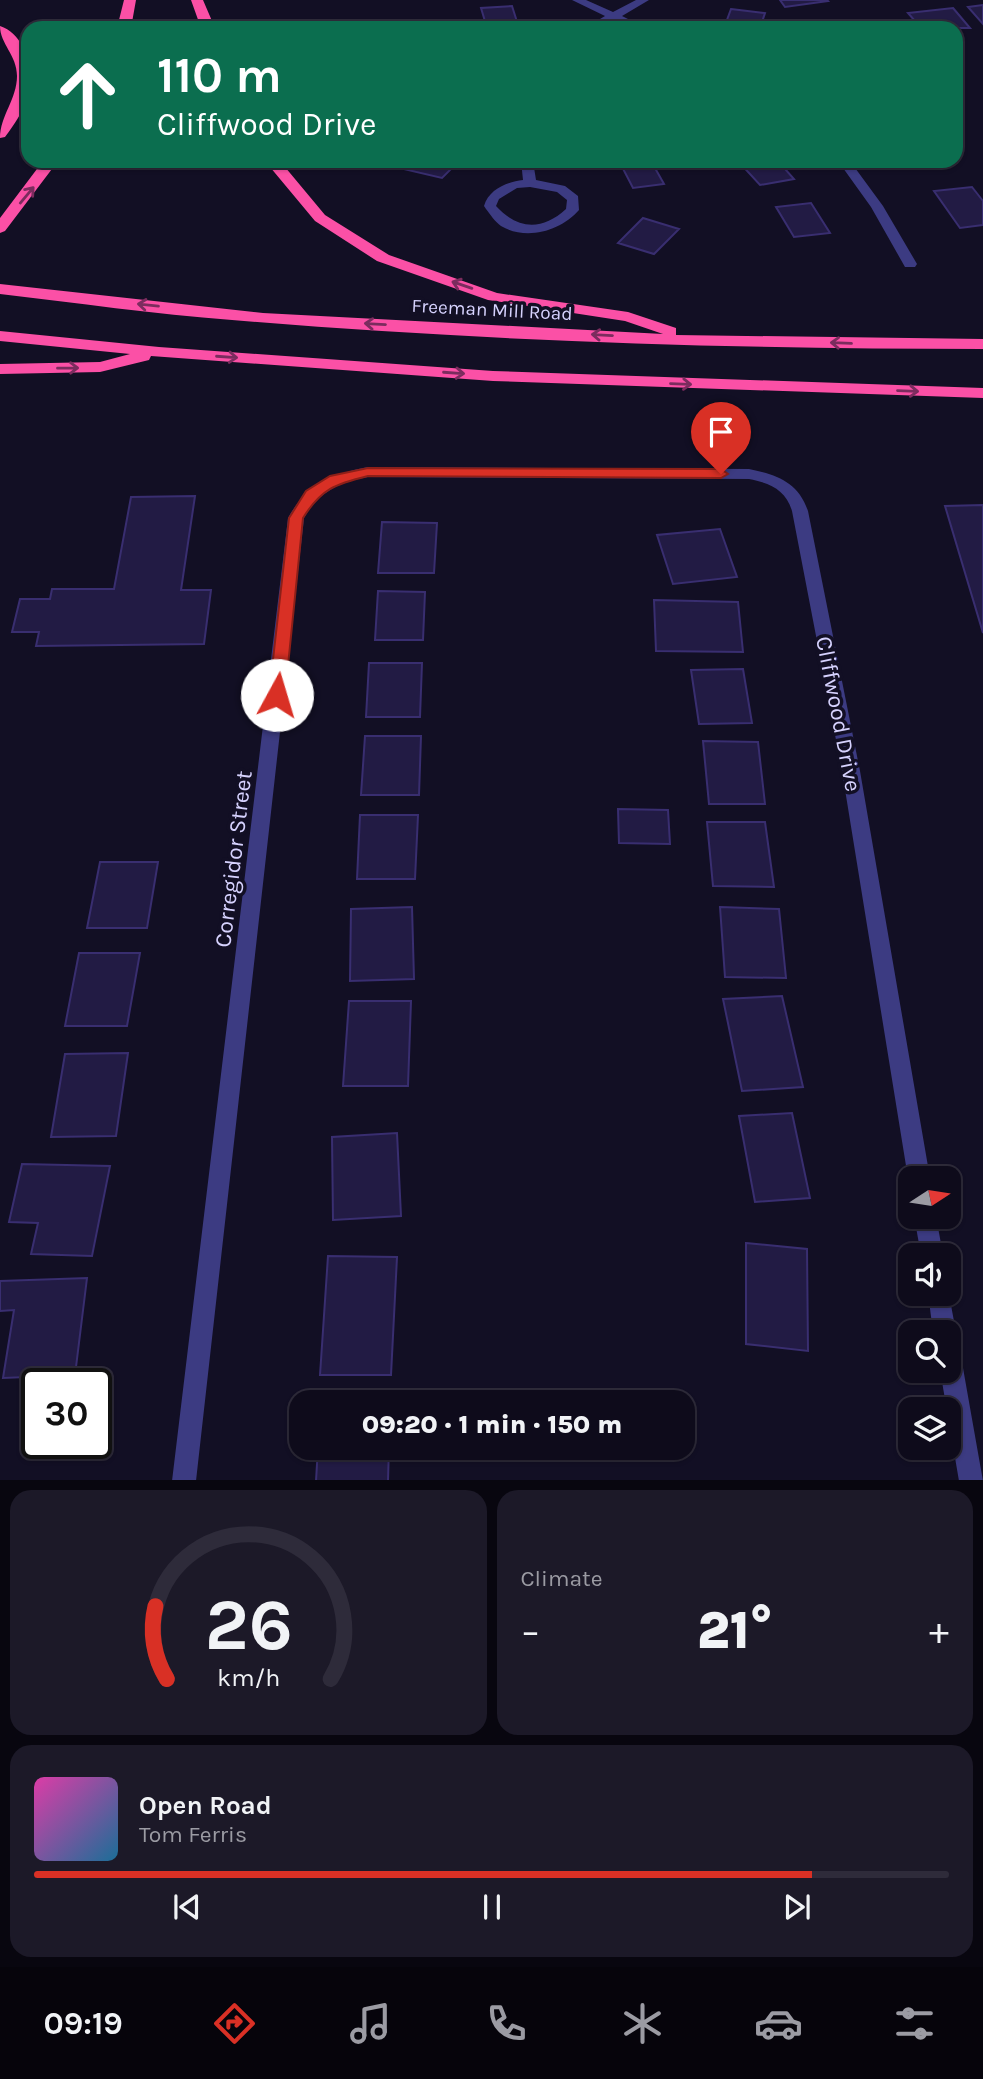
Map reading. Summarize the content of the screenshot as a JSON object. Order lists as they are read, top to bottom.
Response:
{
  "streets": {
    "highway": ["Freeman Mill Road"],
    "street": ["Cliffwood Drive", "Corregidor Street"]
  },
  "crossings": [
    ["Cliffwood Drive", "Corregidor Street"]
  ],
  "north": "right",
  "page": {
    "turn": ["110 m", "Cliffwood Drive"],
    "limit": "30",
    "trip": "09:20 · 1 min · 150 m",
    "tile": "Climate",
    "heat": ["−", "21°", "+"],
    "song": ["Open Road", "Tom Ferris"],
    "tabs": "09:19",
    "gauge": ["26", "km/h"]
  }
}
